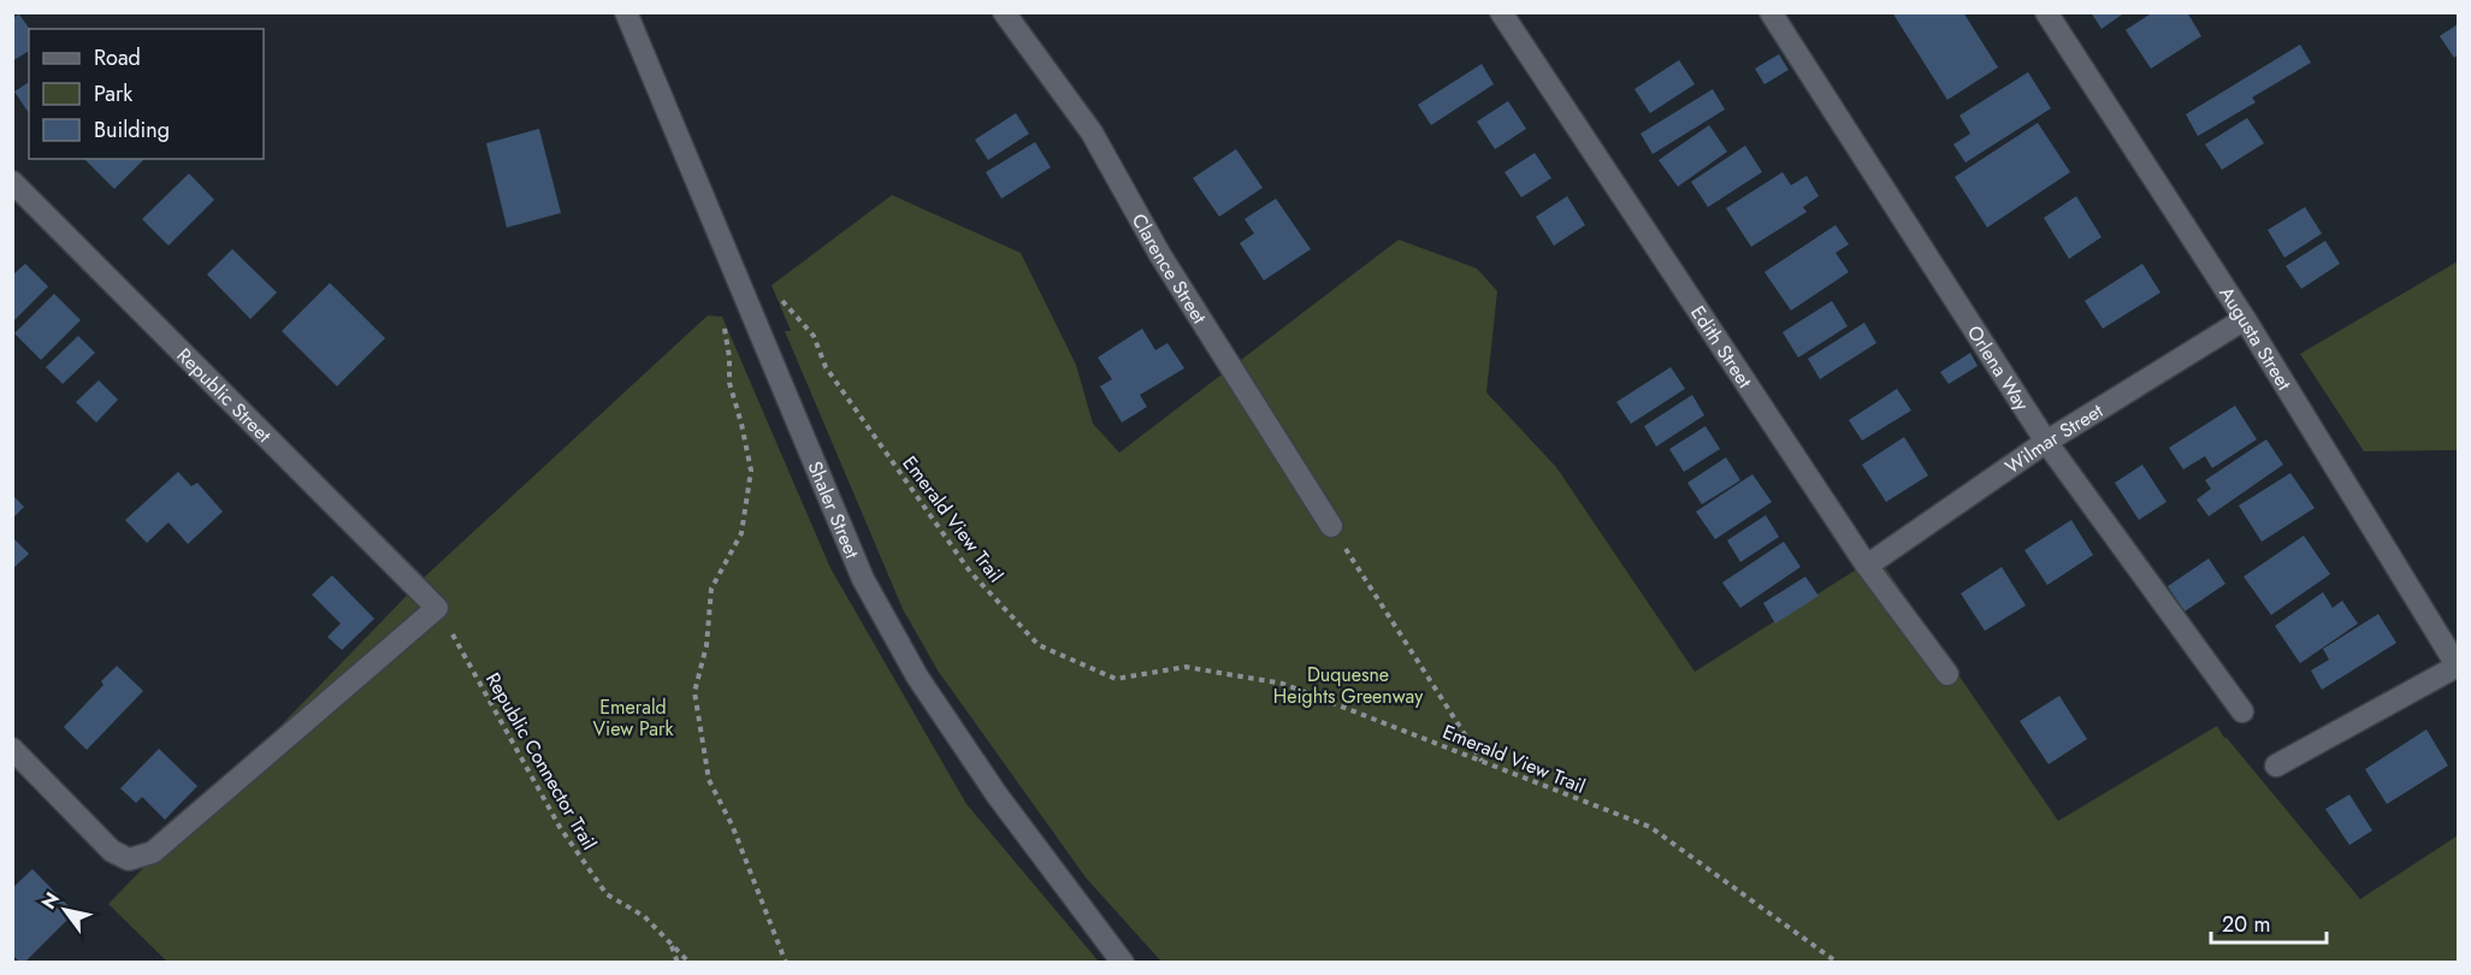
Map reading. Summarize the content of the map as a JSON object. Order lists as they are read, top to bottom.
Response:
{
  "streets": {
    "street": [
      "Clarence Street",
      "Augusta Street",
      "Edith Street",
      "Orlena Way",
      "Republic Street",
      "Wilmar Street",
      "Shaler Street"
    ],
    "path": ["Emerald View Trail", "Republic Connector Trail"]
  },
  "crossings": [
    ["Augusta Street", "Wilmar Street"],
    ["Edith Street", "Wilmar Street"],
    ["Orlena Way", "Wilmar Street"],
    ["Republic Street", "Republic Connector Trail"],
    ["Shaler Street", "Emerald View Trail"]
  ],
  "parks": ["Duquesne Heights Greenway", "Emerald View Park"],
  "legend": ["Road", "Park", "Building"],
  "scale_bar": "20 m",
  "north": "top left"
}
